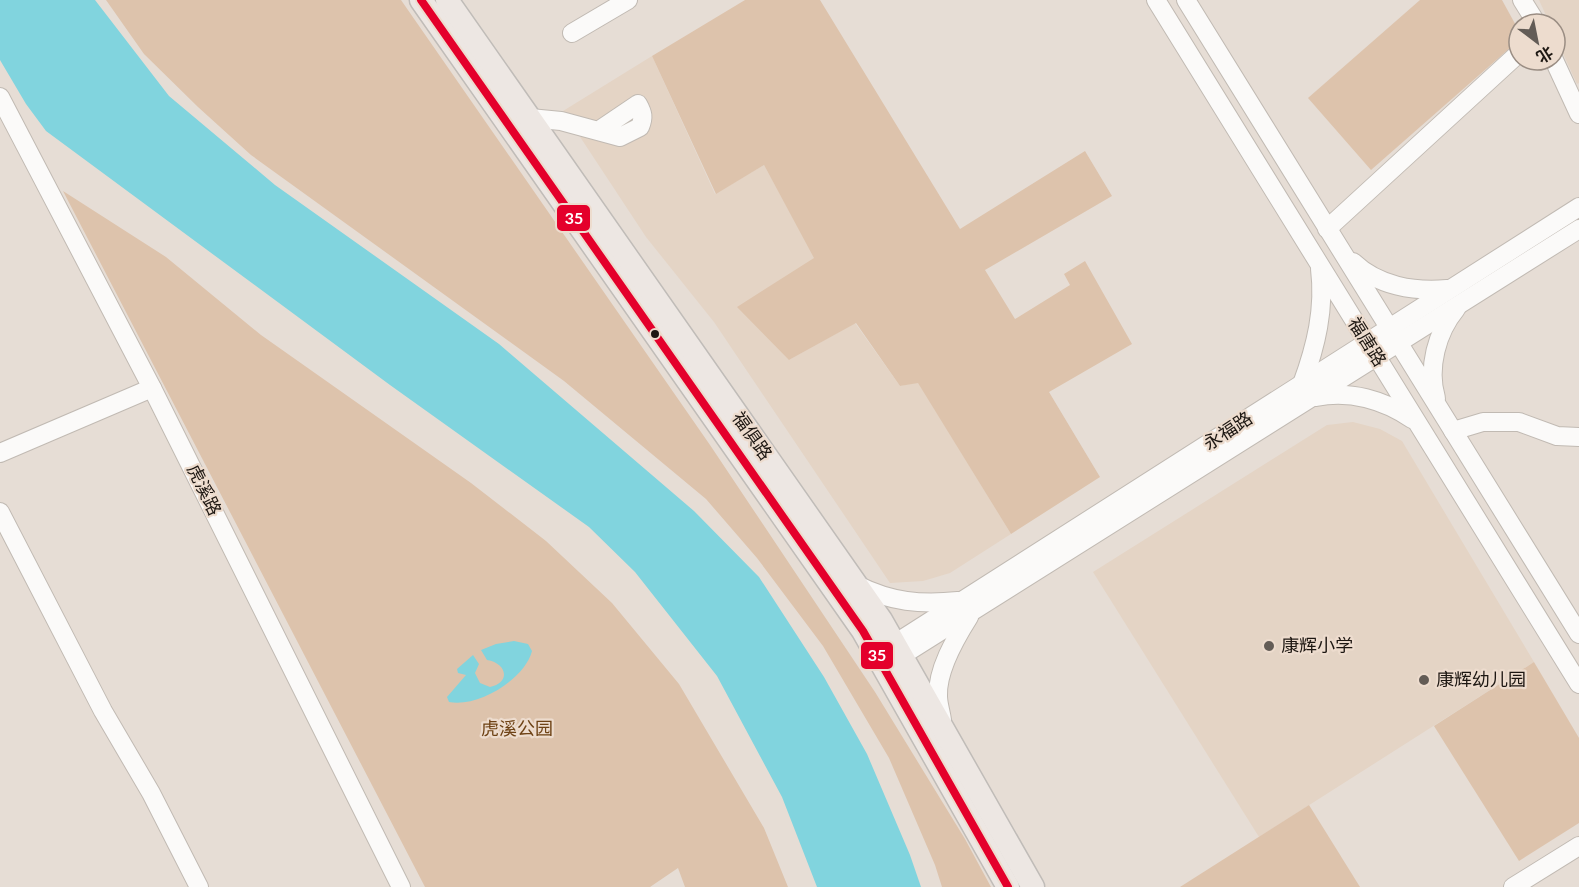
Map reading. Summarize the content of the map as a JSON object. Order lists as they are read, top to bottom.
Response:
{
  "streets": {
    "main road": ["福俱路"],
    "street": ["福唐路", "永福路", "虎溪路"]
  },
  "crossings": [
    ["福唐路", "永福路"],
    ["永福路", "福俱路"]
  ],
  "parks": ["虎溪公园"],
  "places": ["康辉小学", "康辉幼儿园"],
  "lines": ["transit line 35"],
  "north": "bottom right"
}
